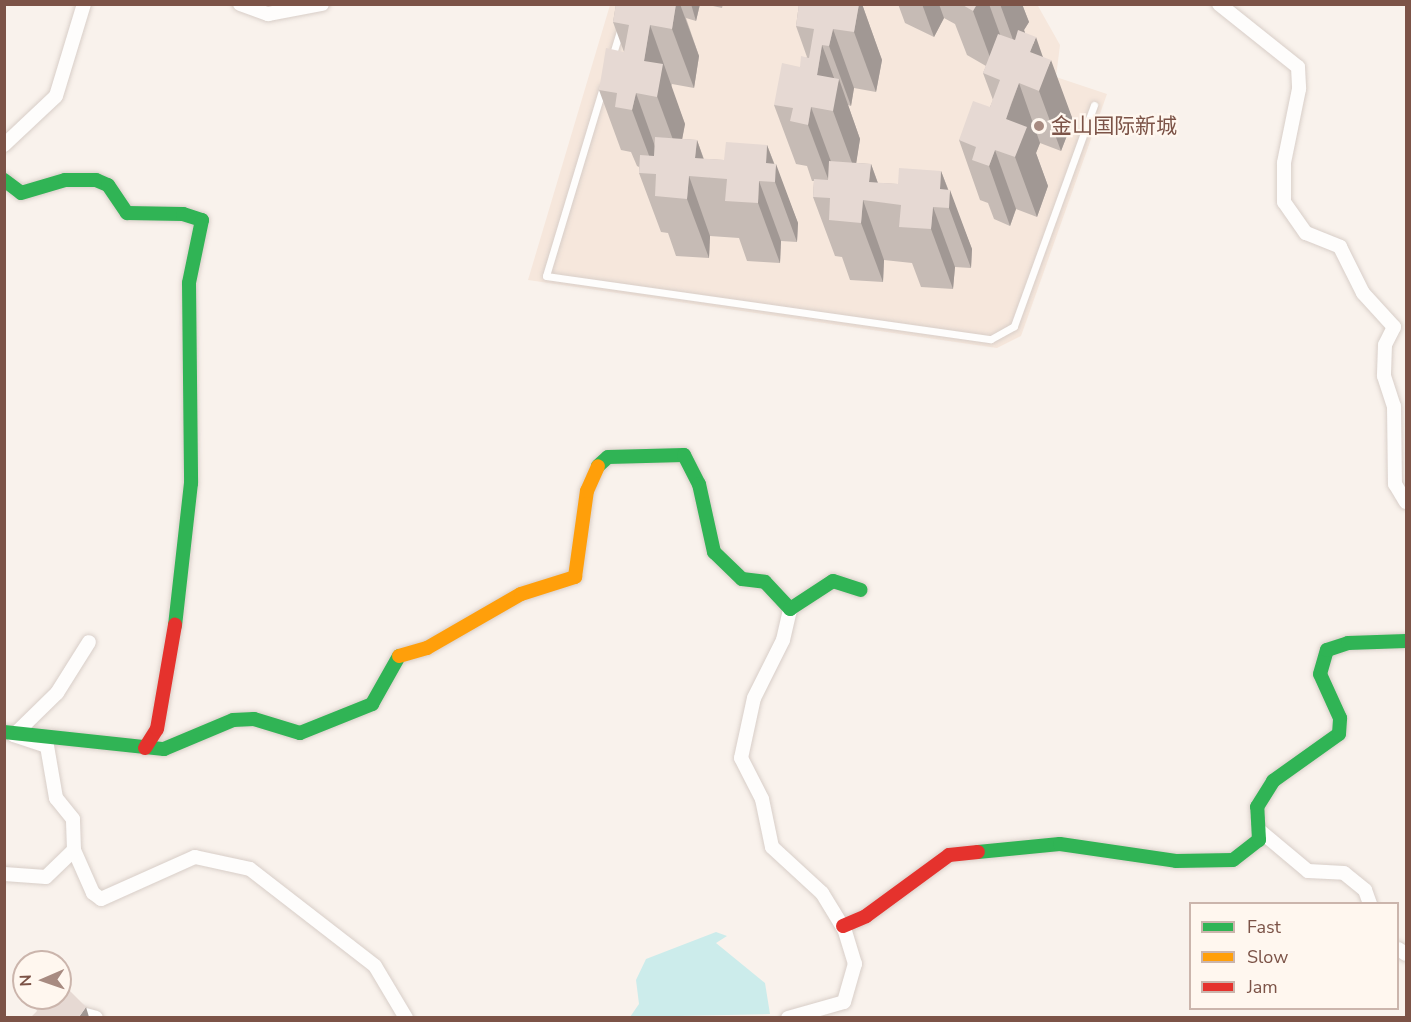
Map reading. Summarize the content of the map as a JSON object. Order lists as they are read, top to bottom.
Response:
{
  "places": ["金山国际新城"],
  "legend": ["Fast", "Slow", "Jam"],
  "north": "left"
}
